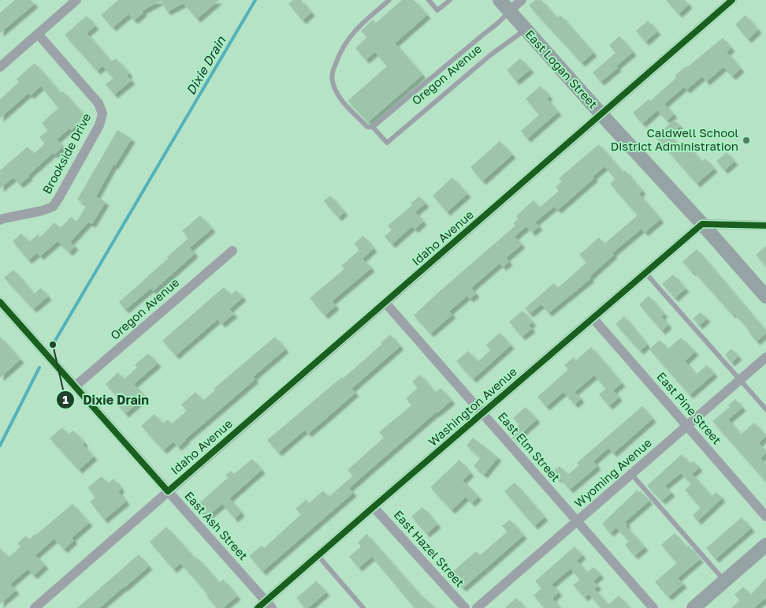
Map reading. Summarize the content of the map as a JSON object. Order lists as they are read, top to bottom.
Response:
{
  "streets": {
    "street": [
      "East Logan Street",
      "Oregon Avenue",
      "Brookside Drive",
      "Idaho Avenue",
      "Washington Avenue",
      "East Pine Street",
      "East Elm Street",
      "Wyoming Avenue",
      "East Ash Street",
      "East Hazel Street"
    ]
  },
  "crossings": [
    ["East Logan Street", "Oregon Avenue"],
    ["East Logan Street", "Idaho Avenue"],
    ["East Logan Street", "Washington Avenue"],
    ["Oregon Avenue", "East Ash Street"],
    ["Idaho Avenue", "East Elm Street"],
    ["Idaho Avenue", "East Ash Street"],
    ["Washington Avenue", "East Pine Street"],
    ["Washington Avenue", "East Elm Street"],
    ["Washington Avenue", "East Ash Street"],
    ["Washington Avenue", "East Hazel Street"],
    ["East Pine Street", "Wyoming Avenue"],
    ["East Elm Street", "Wyoming Avenue"]
  ],
  "water": ["Dixie Drain"],
  "places": ["Caldwell School District Administration", "Dixie Drain"]
}
